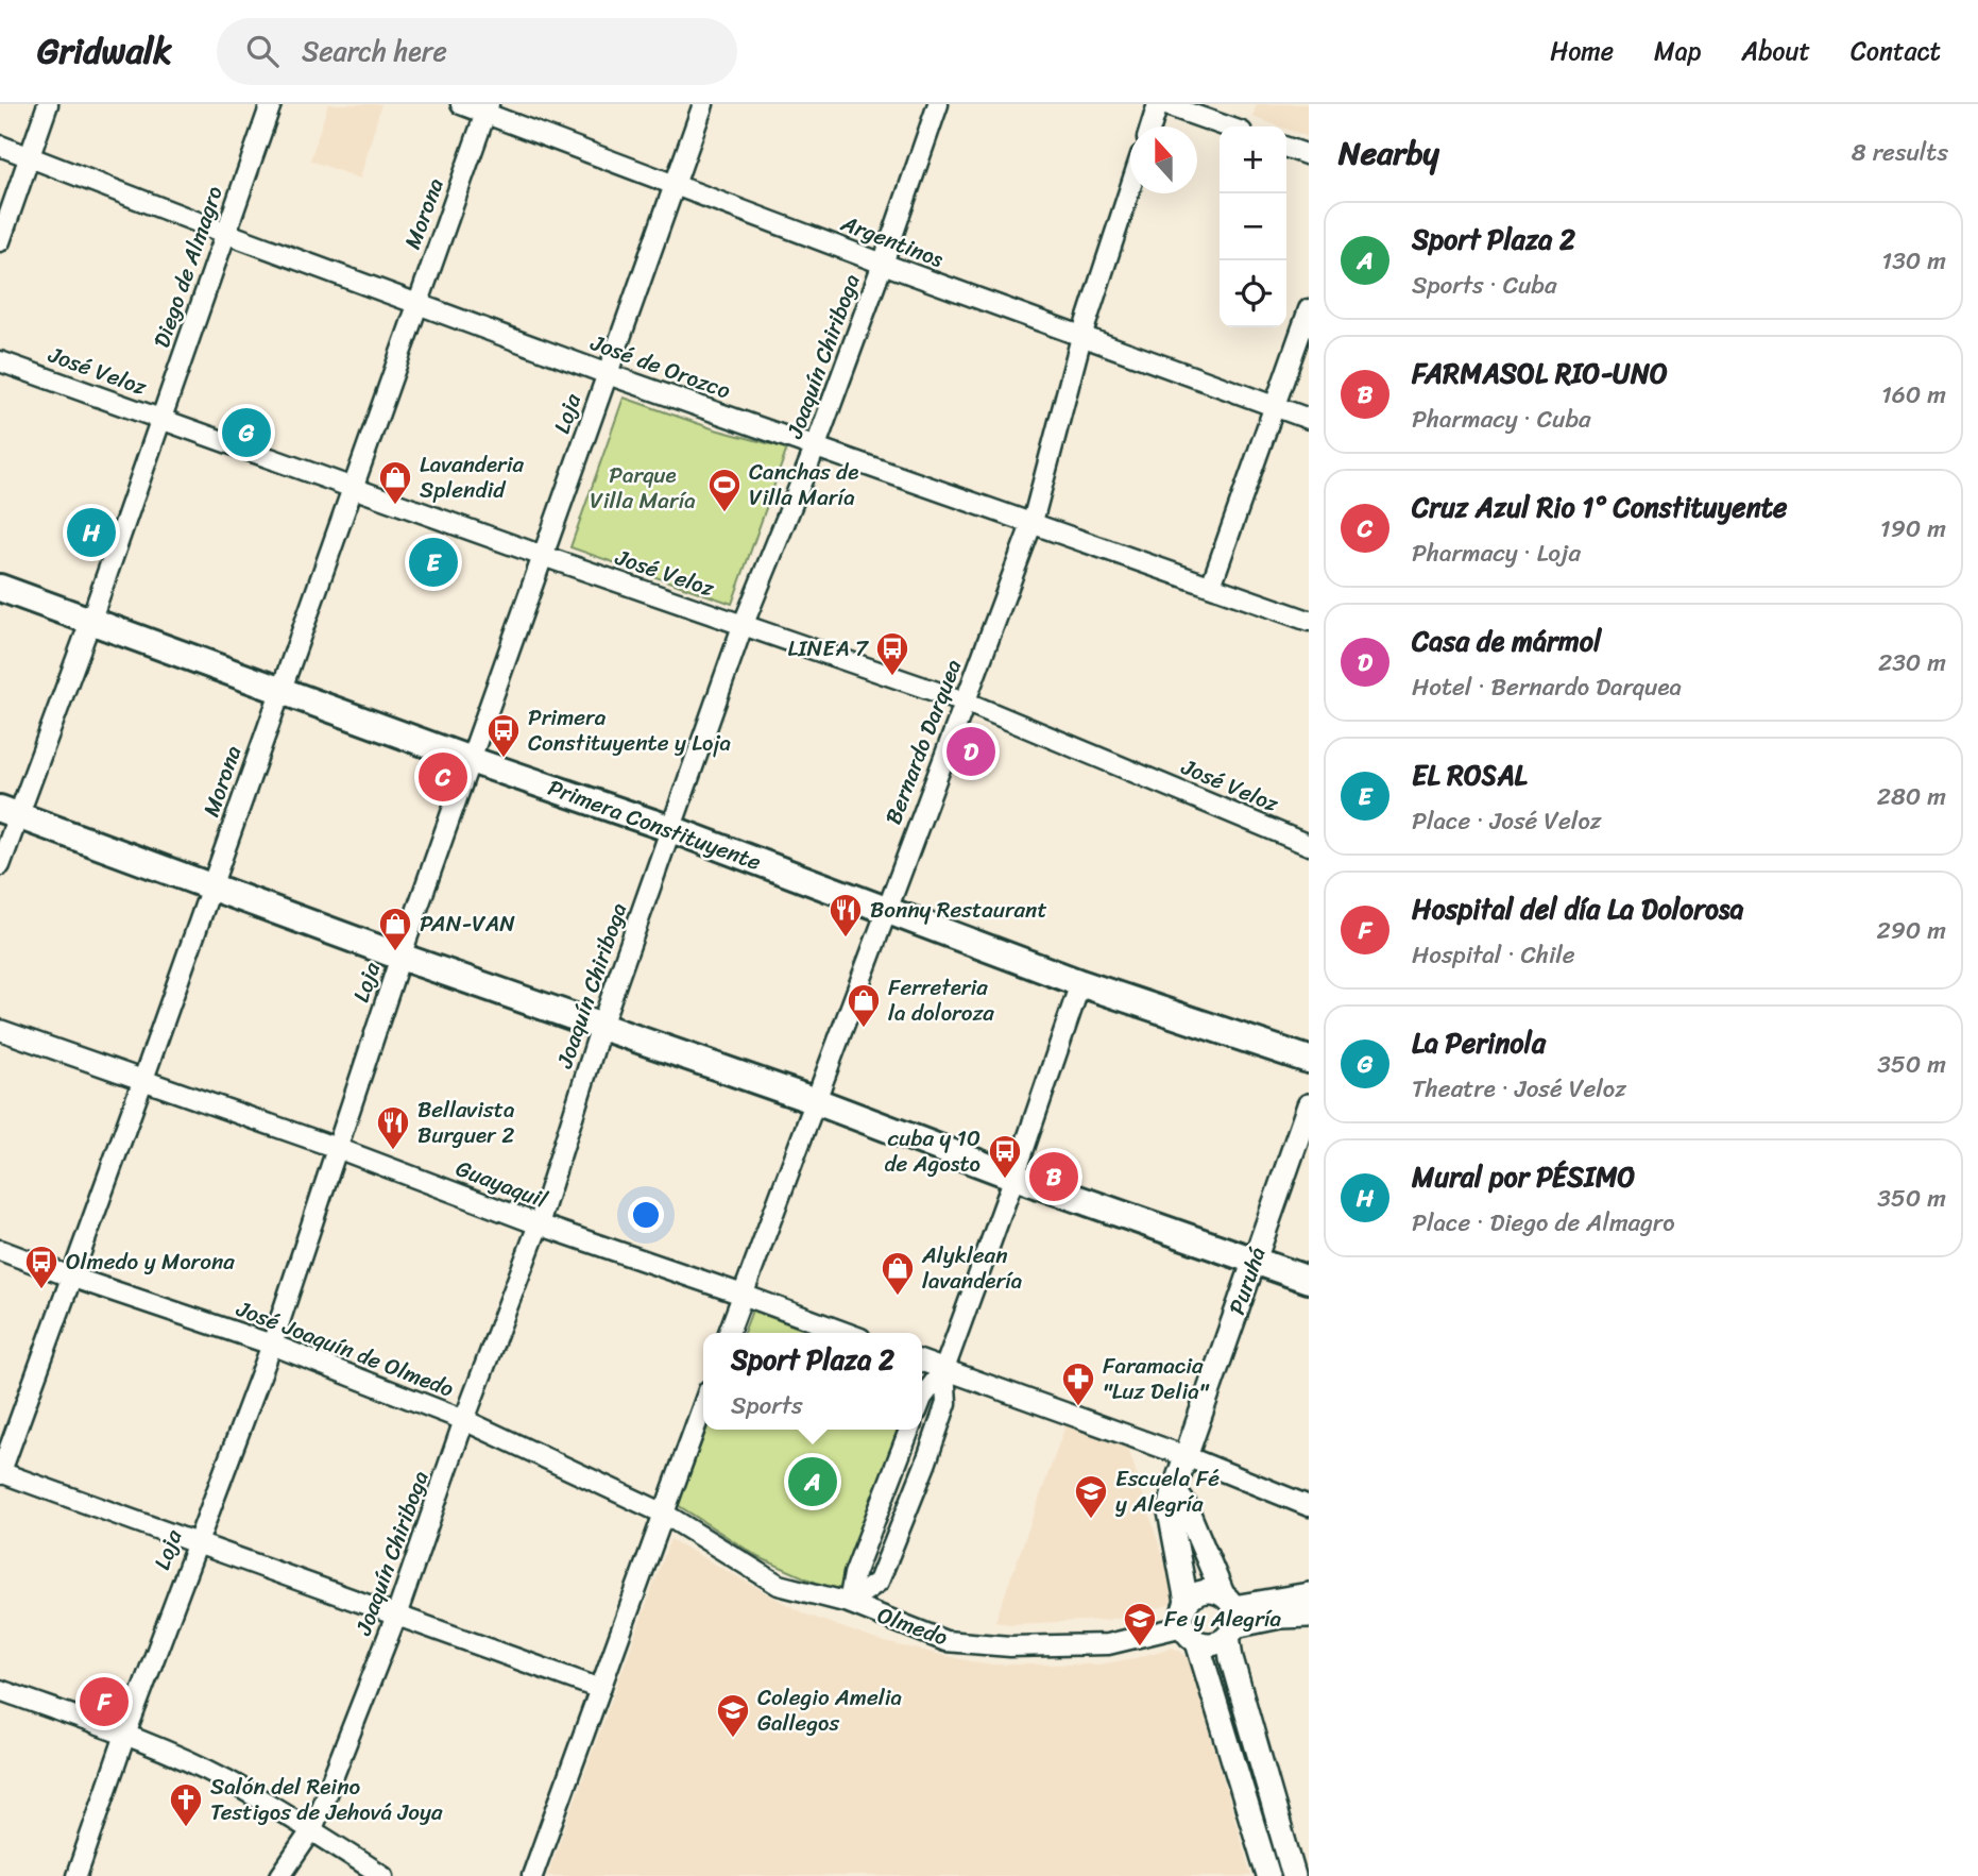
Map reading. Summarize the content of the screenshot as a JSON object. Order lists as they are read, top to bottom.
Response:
{
  "streets": {
    "main road": ["Primera Constituyente"],
    "street": [
      "Morona",
      "Argentinos",
      "Diego de Almagro",
      "Joaquín Chiriboga",
      "José de Orozco",
      "José Veloz",
      "Loja",
      "Bernardo Darquea",
      "Guayaquil",
      "Puruhá",
      "José Joaquín de Olmedo",
      "Olmedo"
    ]
  },
  "crossings": [
    ["Morona", "Argentinos"],
    ["Morona", "José de Orozco"],
    ["Morona", "José Veloz"],
    ["Morona", "Primera Constituyente"],
    ["Morona", "Guayaquil"],
    ["Morona", "José Joaquín de Olmedo"],
    ["Argentinos", "Joaquín Chiriboga"],
    ["Argentinos", "Loja"],
    ["Argentinos", "Bernardo Darquea"],
    ["Diego de Almagro", "José de Orozco"],
    ["Diego de Almagro", "José Veloz"],
    ["Diego de Almagro", "Primera Constituyente"],
    ["Joaquín Chiriboga", "José de Orozco"],
    ["Joaquín Chiriboga", "José Veloz"],
    ["Joaquín Chiriboga", "Primera Constituyente"],
    ["Joaquín Chiriboga", "Guayaquil"],
    ["Joaquín Chiriboga", "José Joaquín de Olmedo"],
    ["José de Orozco", "Loja"],
    ["José de Orozco", "Bernardo Darquea"],
    ["José Veloz", "Loja"],
    ["José Veloz", "Bernardo Darquea"],
    ["Loja", "Primera Constituyente"],
    ["Loja", "Guayaquil"],
    ["Loja", "José Joaquín de Olmedo"],
    ["Bernardo Darquea", "Primera Constituyente"],
    ["Bernardo Darquea", "Guayaquil"],
    ["Puruhá", "Olmedo"],
    ["José Joaquín de Olmedo", "Olmedo"]
  ],
  "parks": ["Parque Villa María"],
  "places": {
    "shop": [
      "Lavanderia Splendid",
      "PAN-VAN",
      "Ferreteria la doloroza",
      "Alyklean lavandería"
    ],
    "sports": ["Canchas de Villa María"],
    "bus stop": [
      "LINEA 7",
      "Primera Constituyente y Loja",
      "cuba y 10 de Agosto",
      "Olmedo y Morona"
    ],
    "restaurant": ["Bonny Restaurant", "Bellavista Burguer 2"],
    "pharmacy": ["Faramacia \"Luz Delia\""],
    "school or university": ["Escuela Fé y Alegría", "Fe y Alegría", "Colegio Amelia Gallegos"],
    "church": ["Salón del Reino Testigos de Jehová Joya"]
  },
  "north": "top",
  "page": {
    "header": "Gridwalk",
    "search": "Search here",
    "nav": [
      "Home",
      "Map",
      "About",
      "Contact"
    ],
    "heading": ["Nearby", "8 results"],
    "map_buttons": ["+", "−"],
    "list": [
      {
        "mark": "A",
        "name": "Sport Plaza 2",
        "note": "Sports · Cuba",
        "value": "130 m"
      },
      {
        "mark": "B",
        "name": "FARMASOL RIO-UNO",
        "note": "Pharmacy · Cuba",
        "value": "160 m"
      },
      {
        "mark": "C",
        "name": "Cruz Azul Rio 1° Constituyente",
        "note": "Pharmacy · Loja",
        "value": "190 m"
      },
      {
        "mark": "D",
        "name": "Casa de mármol",
        "note": "Hotel · Bernardo Darquea",
        "value": "230 m"
      },
      {
        "mark": "E",
        "name": "EL ROSAL",
        "note": "Place · José Veloz",
        "value": "280 m"
      },
      {
        "mark": "F",
        "name": "Hospital del día La Dolorosa",
        "note": "Hospital · Chile",
        "value": "290 m"
      },
      {
        "mark": "G",
        "name": "La Perinola",
        "note": "Theatre · José Veloz",
        "value": "350 m"
      },
      {
        "mark": "H",
        "name": "Mural por PÉSIMO",
        "note": "Place · Diego de Almagro",
        "value": "350 m"
      }
    ],
    "pins": [
      "G",
      "H",
      "E",
      "D",
      "C",
      "B",
      "A",
      "F"
    ],
    "popup": ["Sport Plaza 2", "Sports"]
  }
}
